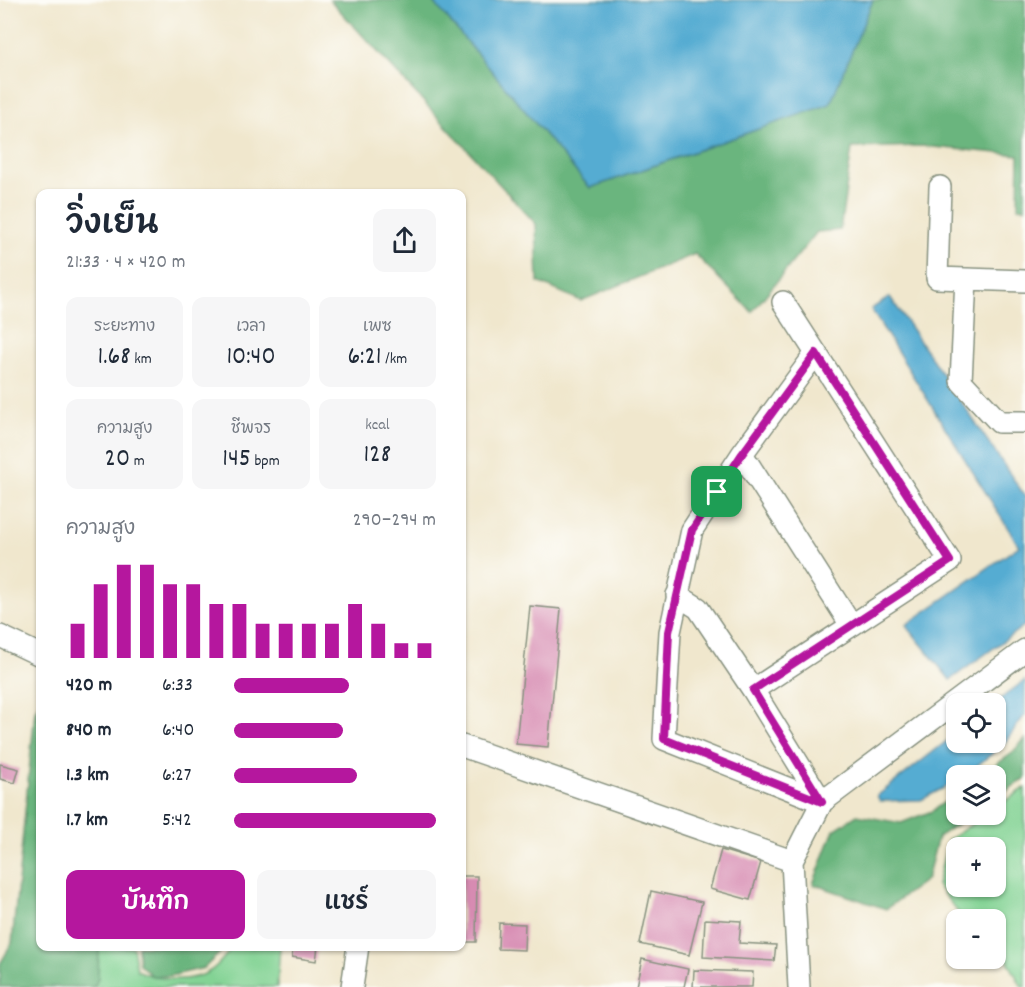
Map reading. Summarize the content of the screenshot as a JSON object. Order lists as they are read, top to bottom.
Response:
{
  "page": {
    "heading": ["วิ่งเย็น", "21:33 · 4 × 420 m"],
    "stats": [
      ["ระยะทาง", "1.68 km"],
      ["เวลา", "10:40"],
      ["เพซ", "6:21 /km"],
      ["ความสูง", "20 m"],
      ["ชีพจร", "145 bpm"],
      ["kcal", "128"]
    ],
    "chart": ["ความสูง", "290–294 m"],
    "list": [
      {
        "name": "420 m",
        "note": "6:33"
      },
      {
        "name": "840 m",
        "note": "6:40"
      },
      {
        "name": "1.3 km",
        "note": "6:27"
      },
      {
        "name": "1.7 km",
        "note": "5:42"
      }
    ],
    "map_buttons": ["+", "−"],
    "buttons": ["บันทึก", "แชร์"]
  }
}
